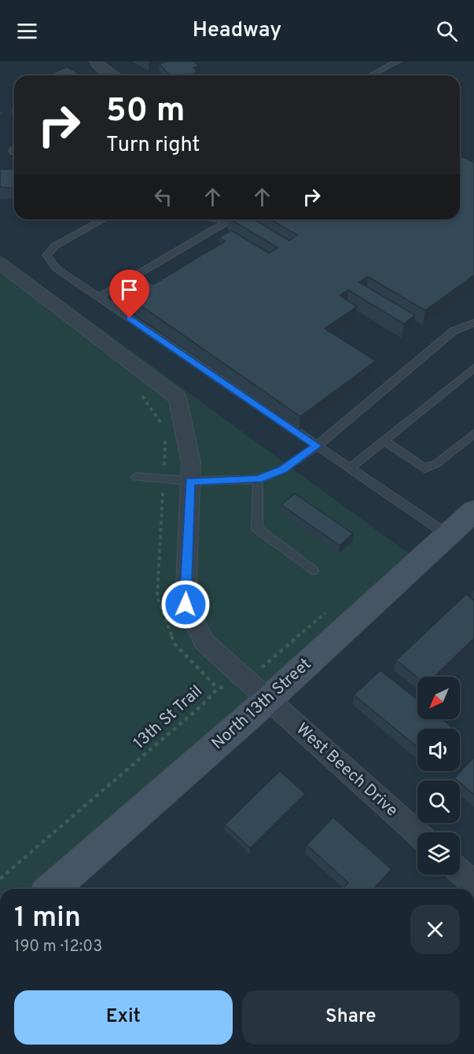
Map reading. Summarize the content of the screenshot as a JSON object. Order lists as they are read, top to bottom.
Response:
{
  "streets": {
    "main road": ["North 13th Street"],
    "street": ["West Beech Drive"],
    "path": ["13th St Trail"]
  },
  "crossings": [
    ["North 13th Street", "West Beech Drive"],
    ["13th St Trail", "West Beech Drive"]
  ],
  "north": "bottom left",
  "page": {
    "header": "Headway",
    "turn": ["50 m", "Turn right"],
    "heading": ["1 min", "190 m · 12:03"],
    "buttons": ["Exit", "Share"]
  }
}
